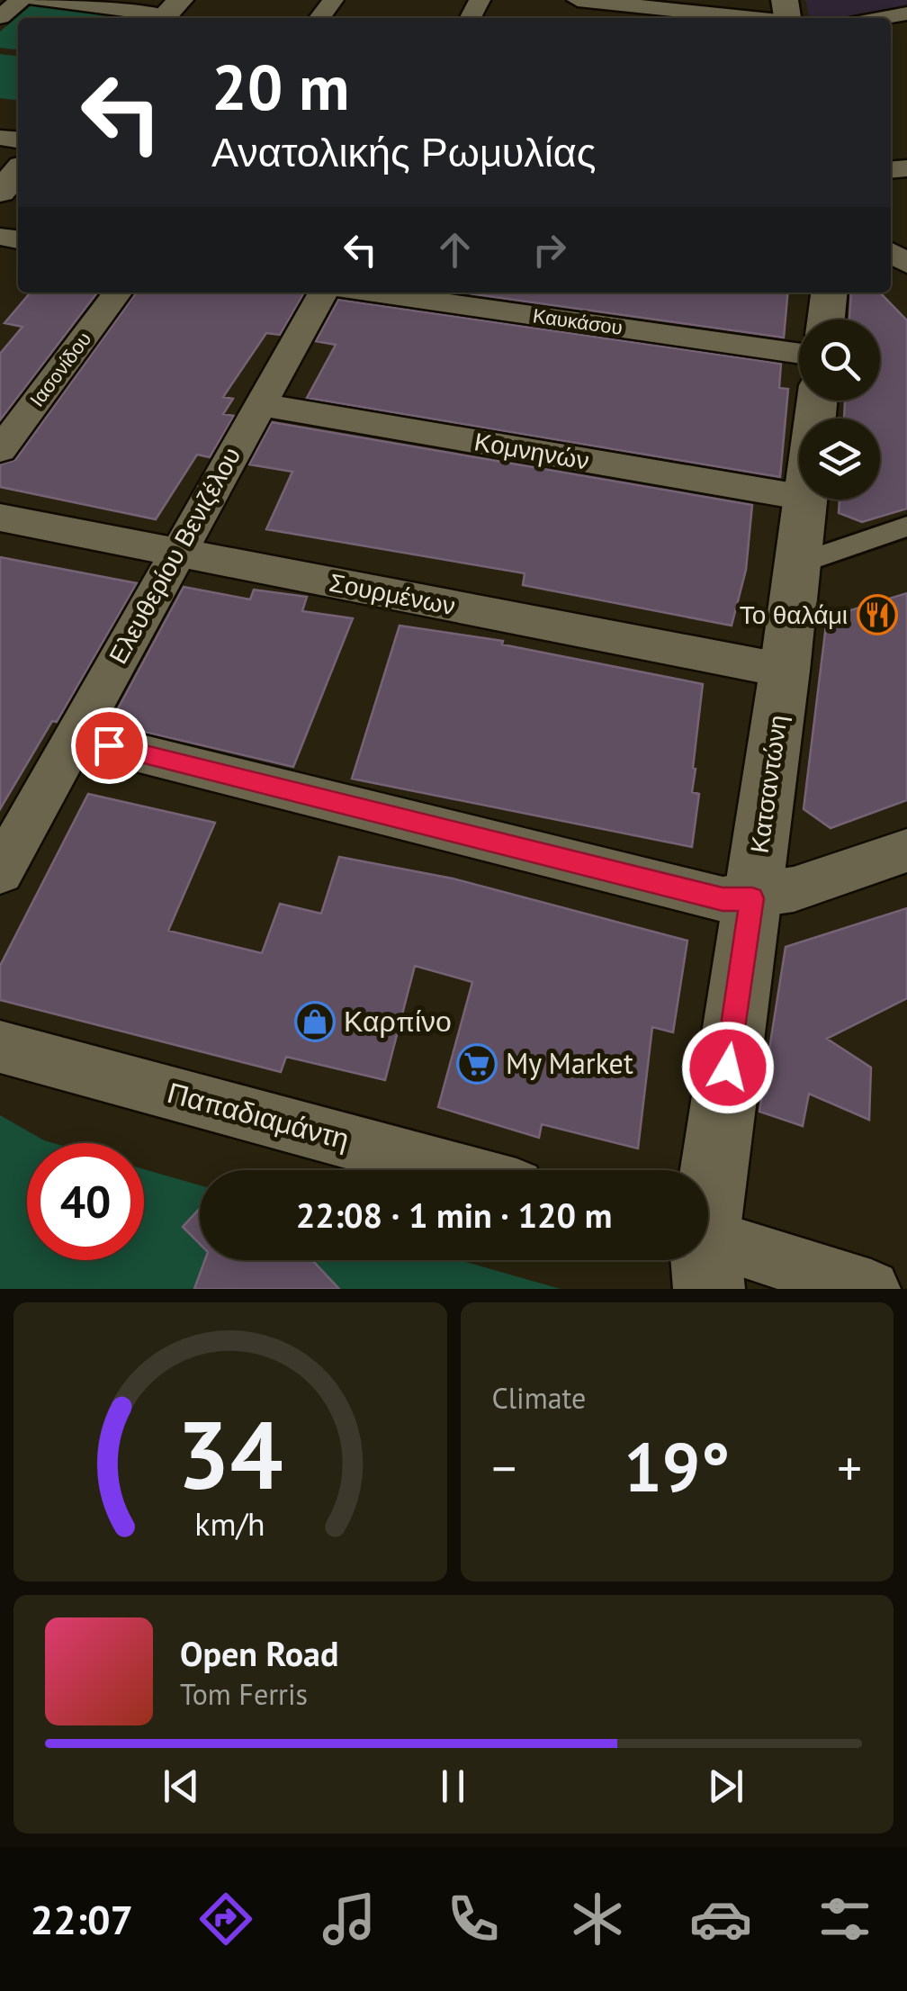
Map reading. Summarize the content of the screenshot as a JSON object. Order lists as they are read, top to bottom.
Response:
{
  "streets": {
    "street": [
      "Καυκάσου",
      "Ιασoνίδου",
      "Κομνηνών",
      "Ελευθερίου Βενιζέλου",
      "Σουρμένων",
      "Κατσαντώνη",
      "Παπαδιαμάντη"
    ]
  },
  "crossings": [
    ["Κομνηνών", "Ελευθερίου Βενιζέλου"],
    ["Ελευθερίου Βενιζέλου", "Σουρμένων"],
    ["Σουρμένων", "Κατσαντώνη"]
  ],
  "places": {
    "restaurant": ["Το θαλάμι"],
    "shop": ["Καρπίνο"],
    "supermarket": ["My Market"]
  },
  "page": {
    "turn": ["20 m", "Ανατολικής Ρωμυλίας"],
    "limit": "40",
    "trip": "22:08 · 1 min · 120 m",
    "tile": "Climate",
    "heat": ["−", "19°", "+"],
    "song": ["Open Road", "Tom Ferris"],
    "tabs": "22:07",
    "gauge": ["34", "km/h"]
  }
}
